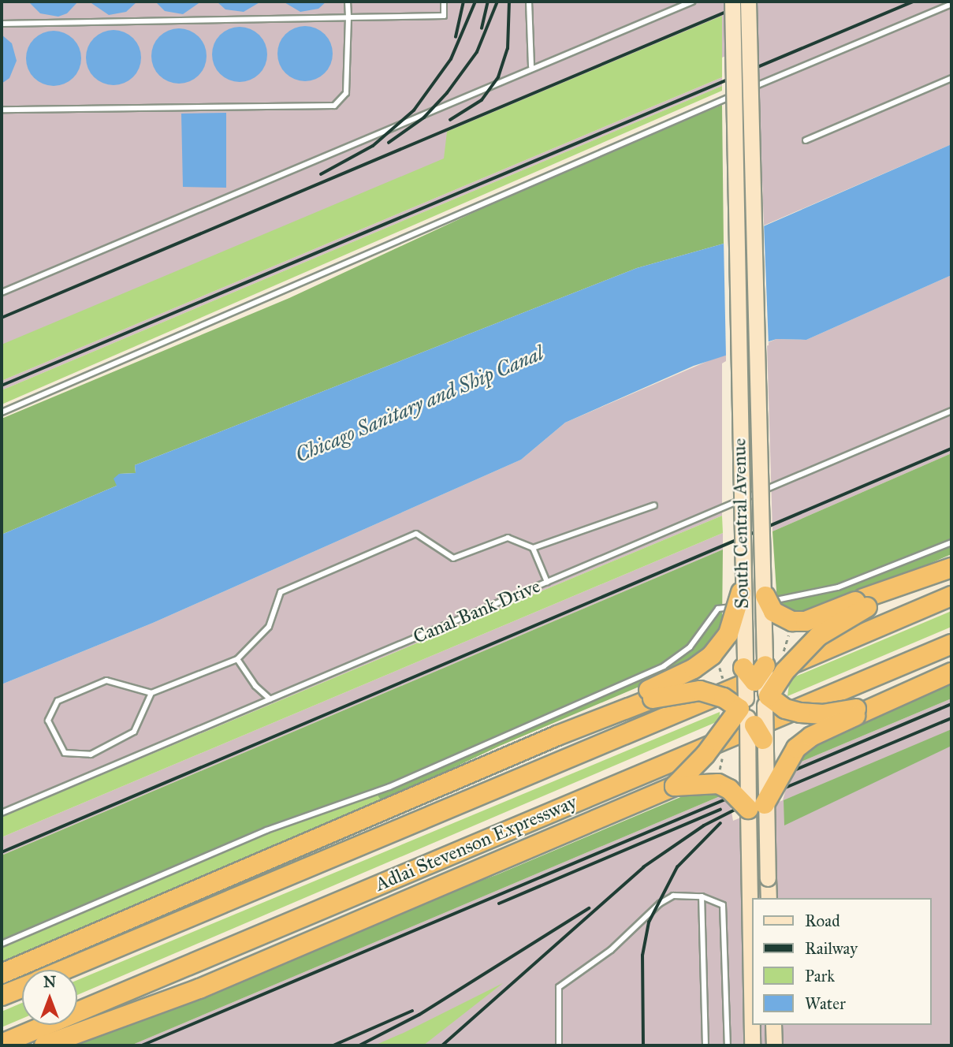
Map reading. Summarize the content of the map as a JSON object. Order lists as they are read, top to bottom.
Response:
{
  "streets": {
    "highway": ["Adlai Stevenson Expressway"],
    "main road": ["South Central Avenue"],
    "lane": ["Canal Bank Drive"]
  },
  "water": ["Chicago Sanitary and Ship Canal"],
  "legend": [
    "Road",
    "Railway",
    "Park",
    "Water"
  ],
  "north": "top"
}
